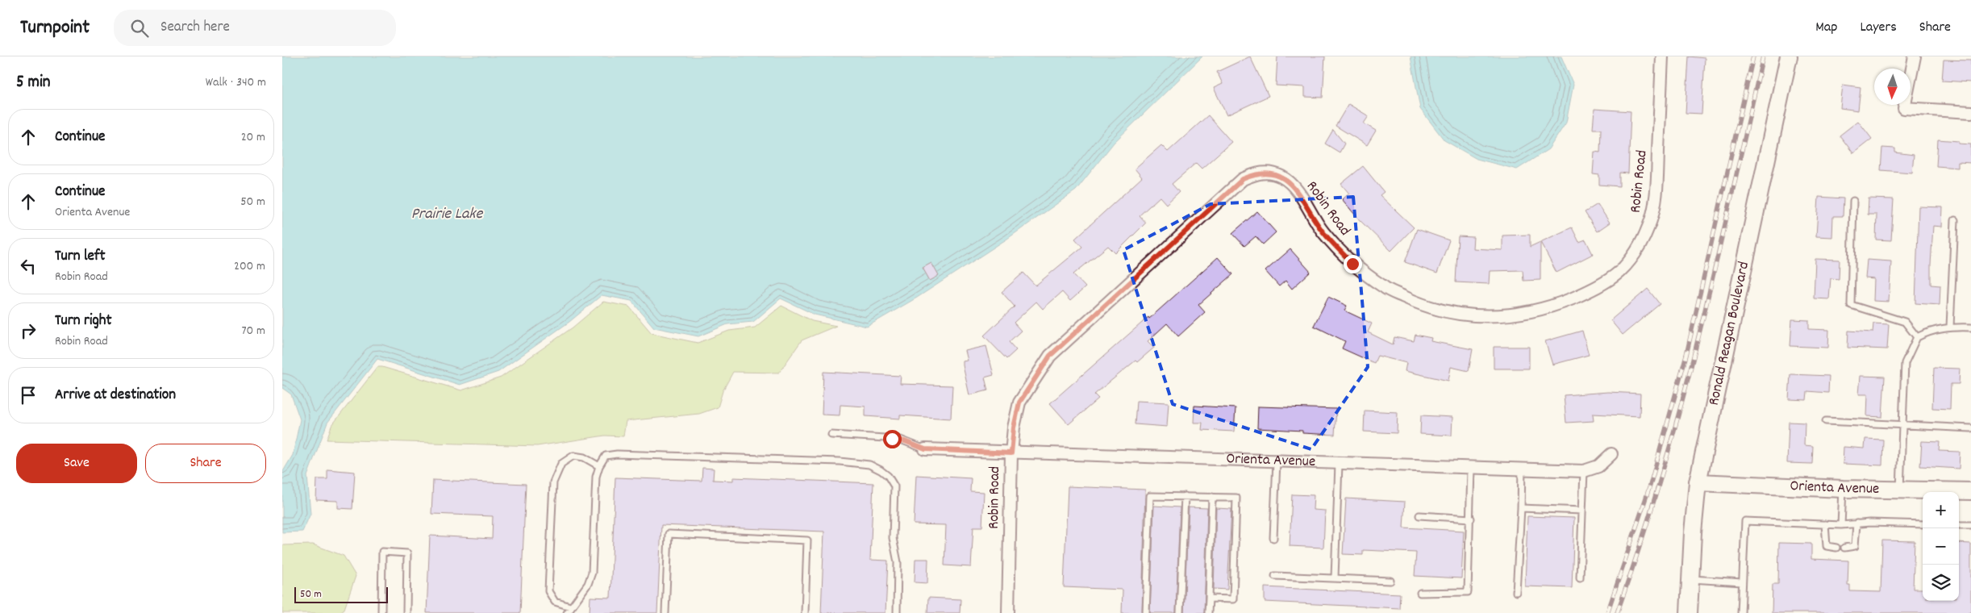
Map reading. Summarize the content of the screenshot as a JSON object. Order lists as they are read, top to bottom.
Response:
{
  "streets": {
    "street": ["Robin Road", "Ronald Reagan Boulevard", "Orienta Avenue"]
  },
  "crossings": [
    ["Robin Road", "Orienta Avenue"],
    ["Ronald Reagan Boulevard", "Orienta Avenue"]
  ],
  "water": ["Prairie Lake"],
  "scale_bar": "50 m",
  "north": "bottom",
  "page": {
    "header": "Turnpoint",
    "search": "Search here",
    "nav": ["Map", "Layers", "Share"],
    "heading": ["5 min", "Walk · 340 m"],
    "list": [
      ["Continue", "20 m"],
      ["Continue", "Orienta Avenue", "50 m"],
      ["Turn left", "Robin Road", "200 m"],
      ["Turn right", "Robin Road", "70 m"],
      "Arrive at destination"
    ],
    "buttons": ["Save", "Share"],
    "map_buttons": ["+", "−"],
    "scale": "50 m"
  }
}
